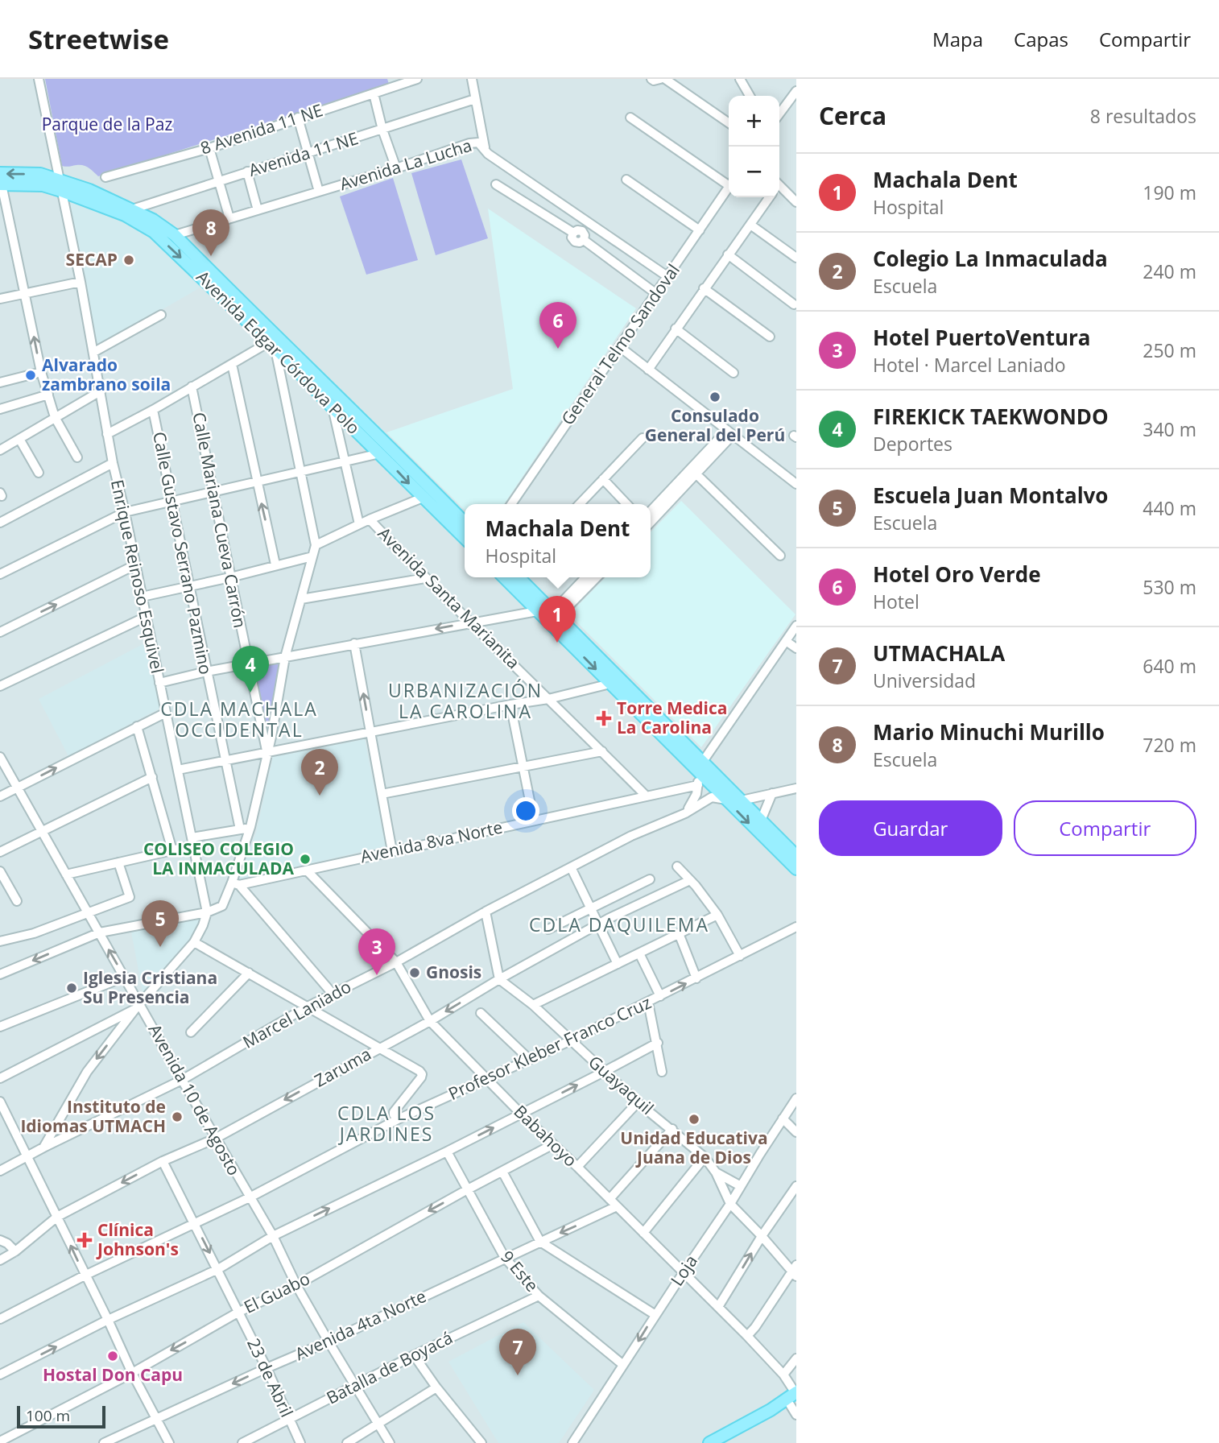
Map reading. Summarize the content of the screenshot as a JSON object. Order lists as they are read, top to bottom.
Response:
{
  "streets": {
    "main road": ["Avenida Edgar Córdova Polo"],
    "street": [
      "8 Avenida 11 NE",
      "Avenida 11 NE",
      "Avenida La Lucha",
      "General Telmo Sandoval",
      "Calle Mariana Cueva Carrón",
      "Calle Gustavo Serrano Pazmino",
      "Enrique Reinoso Esquivel",
      "Avenida Santa Marianita",
      "Avenida 8va Norte",
      "Marcel Laniado",
      "Profesor Kleber Franco Cruz",
      "Zaruma",
      "Guayaquil",
      "Avenida 10 de Agosto",
      "Babahoyo",
      "Loja",
      "9 Este",
      "El Guabo",
      "Avenida 4ta Norte",
      "Batalla de Boyacá",
      "23 de Abril"
    ]
  },
  "crossings": [
    ["Avenida 11 NE", "Avenida Edgar Córdova Polo"],
    ["Avenida La Lucha", "General Telmo Sandoval"],
    ["Avenida La Lucha", "Avenida Edgar Córdova Polo"],
    ["Avenida Edgar Córdova Polo", "Enrique Reinoso Esquivel"],
    ["Avenida Santa Marianita", "Avenida 8va Norte"],
    ["Avenida 8va Norte", "Babahoyo"],
    ["Marcel Laniado", "Avenida 10 de Agosto"],
    ["Marcel Laniado", "Babahoyo"],
    ["Profesor Kleber Franco Cruz", "Guayaquil"],
    ["Profesor Kleber Franco Cruz", "Avenida 10 de Agosto"],
    ["Profesor Kleber Franco Cruz", "Babahoyo"],
    ["Profesor Kleber Franco Cruz", "23 de Abril"],
    ["Zaruma", "Guayaquil"],
    ["Zaruma", "Avenida 10 de Agosto"],
    ["Zaruma", "Babahoyo"],
    ["Zaruma", "23 de Abril"],
    ["Guayaquil", "Loja"],
    ["Avenida 10 de Agosto", "El Guabo"],
    ["Avenida 10 de Agosto", "Avenida 4ta Norte"],
    ["Avenida 10 de Agosto", "Batalla de Boyacá"],
    ["Babahoyo", "Loja"],
    ["Babahoyo", "El Guabo"],
    ["Babahoyo", "Avenida 4ta Norte"],
    ["Loja", "9 Este"],
    ["9 Este", "El Guabo"],
    ["9 Este", "Avenida 4ta Norte"],
    ["9 Este", "Batalla de Boyacá"],
    ["El Guabo", "23 de Abril"],
    ["Avenida 4ta Norte", "23 de Abril"],
    ["Batalla de Boyacá", "23 de Abril"]
  ],
  "one_way": ["Zaruma", "Avenida 4ta Norte"],
  "districts": [
    "URBANIZACIÓN LA CAROLINA",
    "CDLA MACHALA OCCIDENTAL",
    "CDLA DAQUILEMA",
    "CDLA LOS JARDINES"
  ],
  "parks": ["Parque de la Paz"],
  "places": {
    "other": [
      "SECAP",
      "Alvarado zambrano soila",
      "Consulado General del Perú",
      "COLISEO COLEGIO LA INMACULADA",
      "Gnosis",
      "Iglesia Cristiana Su Presencia",
      "Instituto de Idiomas UTMACH",
      "Unidad Educativa Juana de Dios",
      "Hostal Don Capu"
    ],
    "health": ["Torre Medica La Carolina", "Clínica Johnson's"]
  },
  "scale_bar": "100 m",
  "page": {
    "header": "Streetwise",
    "nav": ["Mapa", "Capas", "Compartir"],
    "heading": ["Cerca", "8 resultados"],
    "map_buttons": ["+", "−"],
    "list": [
      {
        "mark": "1",
        "name": "Machala Dent",
        "note": "Hospital",
        "value": "190 m"
      },
      {
        "mark": "2",
        "name": "Colegio La Inmaculada",
        "note": "Escuela",
        "value": "240 m"
      },
      {
        "mark": "3",
        "name": "Hotel PuertoVentura",
        "note": "Hotel · Marcel Laniado",
        "value": "250 m"
      },
      {
        "mark": "4",
        "name": "FIREKICK TAEKWONDO",
        "note": "Deportes",
        "value": "340 m"
      },
      {
        "mark": "5",
        "name": "Escuela Juan Montalvo",
        "note": "Escuela",
        "value": "440 m"
      },
      {
        "mark": "6",
        "name": "Hotel Oro Verde",
        "note": "Hotel",
        "value": "530 m"
      },
      {
        "mark": "7",
        "name": "UTMACHALA",
        "note": "Universidad",
        "value": "640 m"
      },
      {
        "mark": "8",
        "name": "Mario Minuchi Murillo",
        "note": "Escuela",
        "value": "720 m"
      }
    ],
    "pins": [
      "8",
      "6",
      "1",
      "4",
      "2",
      "5",
      "3",
      "7"
    ],
    "popup": ["Machala Dent", "Hospital"],
    "buttons": ["Guardar", "Compartir"],
    "scale": "100 m"
  }
}
